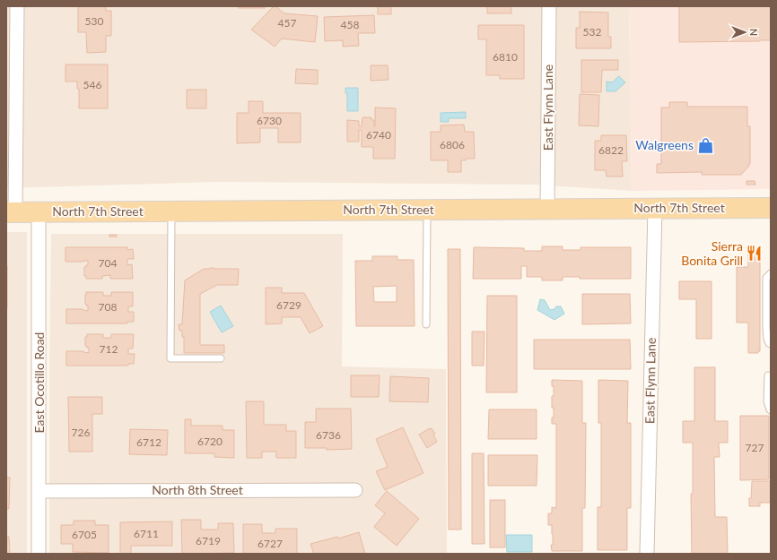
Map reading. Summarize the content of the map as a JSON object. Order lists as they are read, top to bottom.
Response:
{
  "streets": {
    "main road": ["North 7th Street"],
    "street": ["East Flynn Lane", "East Ocotillo Road", "North 8th Street"]
  },
  "crossings": [
    ["East Flynn Lane", "North 7th Street"],
    ["North 7th Street", "East Ocotillo Road"],
    ["East Ocotillo Road", "North 8th Street"]
  ],
  "places": {
    "shop": ["Walgreens"],
    "restaurant": ["Sierra Bonita Grill"]
  },
  "house_numbers": [
    "530",
    "457",
    "458",
    "532",
    "6810",
    "546",
    "6730",
    "6740",
    "6806",
    "6822",
    "704",
    "6729",
    "708",
    "712",
    "726",
    "6736",
    "6720",
    "6712",
    "727",
    "6711",
    "6705",
    "6719",
    "6727"
  ],
  "north": "right"
}
